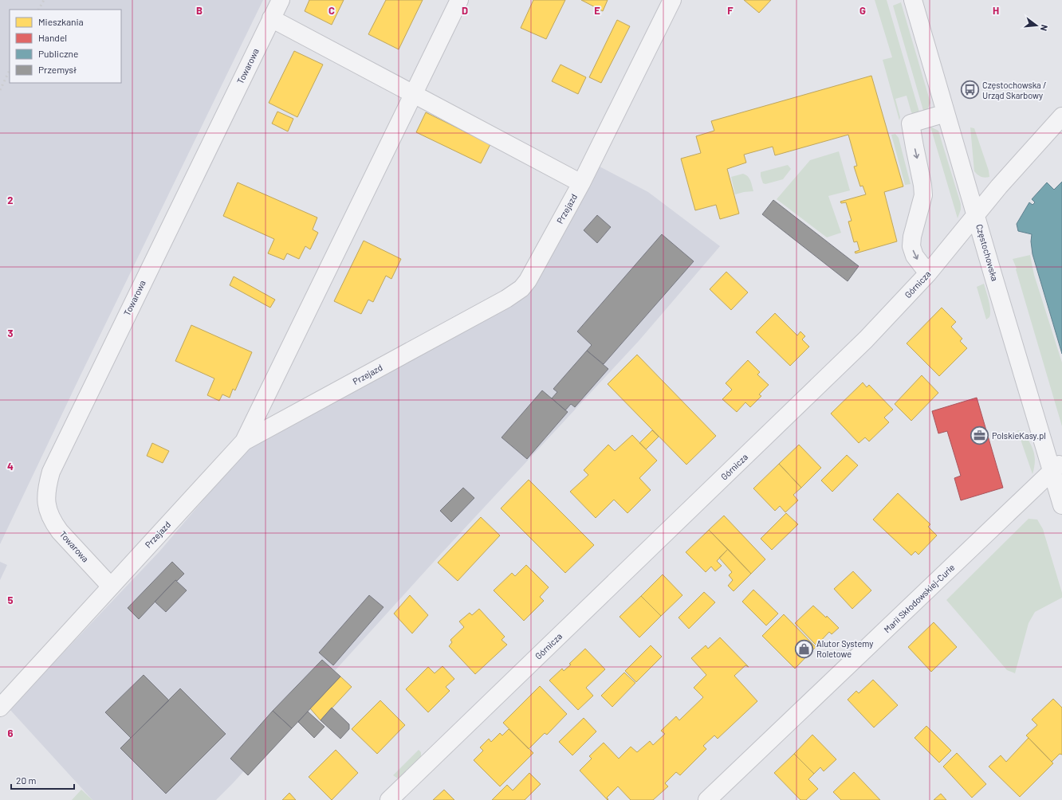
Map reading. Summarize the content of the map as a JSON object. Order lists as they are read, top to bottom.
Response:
{
  "streets": {
    "street": [
      "Towarowa",
      "Przejazd",
      "Częstochowska",
      "Górnicza",
      "Marii Skłodowskiej-Curie"
    ]
  },
  "crossings": [
    ["Towarowa", "Przejazd"],
    ["Częstochowska", "Górnicza"],
    ["Częstochowska", "Marii Skłodowskiej-Curie"]
  ],
  "places": {
    "bus stop": ["Częstochowska / Urząd Skarbowy"],
    "office": ["PolskieKasy.pl"],
    "shop": ["Alutor Systemy Roletowe"]
  },
  "legend": [
    "Mieszkania",
    "Handel",
    "Publiczne",
    "Przemysł"
  ],
  "scale_bar": "20 m",
  "north": "right",
  "grid": {
    "columns": [
      "B",
      "C",
      "D",
      "E",
      "F",
      "G",
      "H"
    ],
    "rows": [
      "2",
      "3",
      "4",
      "5",
      "6"
    ]
  }
}
